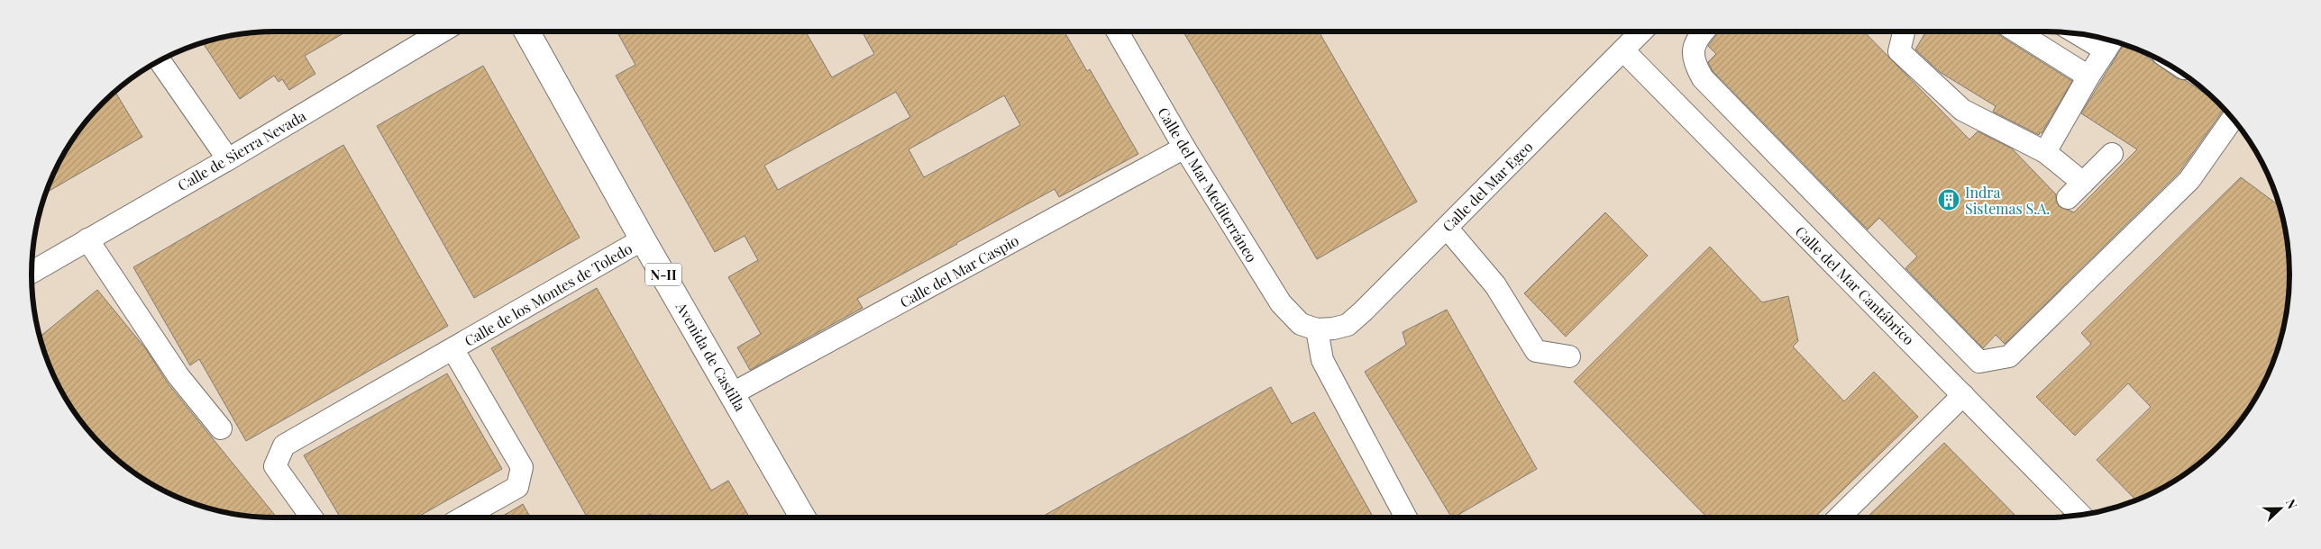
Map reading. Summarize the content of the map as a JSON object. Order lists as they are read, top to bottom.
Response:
{
  "streets": {
    "main road": ["N-II", "Avenida de Castilla"],
    "street": [
      "Calle de Sierra Nevada",
      "Calle del Mar Mediterráneo",
      "Calle del Mar Egeo",
      "Calle del Mar Caspio",
      "Calle del Mar Cantábrico",
      "Calle de los Montes de Toledo"
    ]
  },
  "crossings": [
    ["Calle del Mar Mediterráneo", "Calle del Mar Egeo"],
    ["Calle del Mar Mediterráneo", "Calle del Mar Caspio"],
    ["Calle del Mar Egeo", "Calle del Mar Cantábrico"],
    ["Calle del Mar Caspio", "Avenida de Castilla"],
    ["Calle de los Montes de Toledo", "Avenida de Castilla"]
  ],
  "places": {
    "building": ["Indra Sistemas S.A."]
  },
  "north": "right"
}
